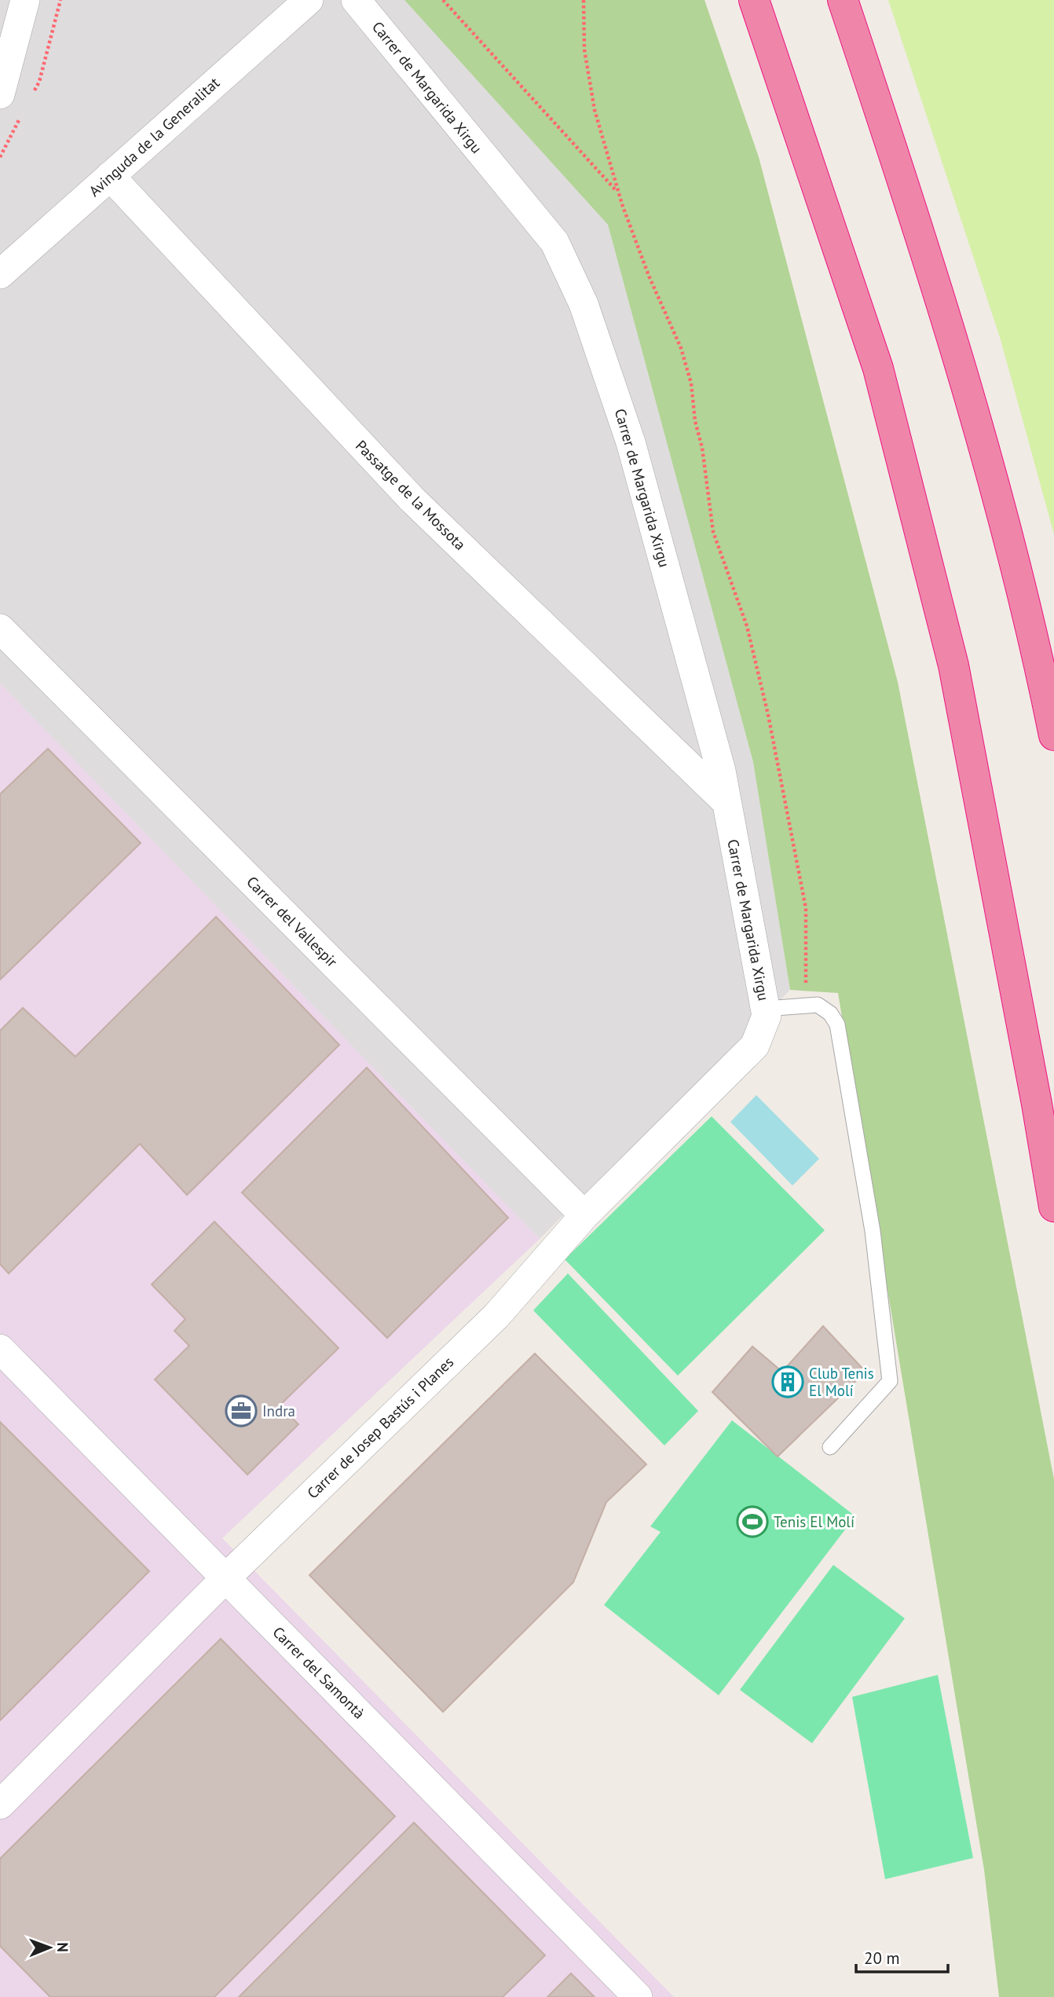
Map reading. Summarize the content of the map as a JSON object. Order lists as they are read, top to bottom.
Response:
{
  "streets": {
    "street": [
      "Carrer de Margarida Xirgu",
      "Avinguda de la Generalitat",
      "Passatge de la Mossota",
      "Carrer del Vallespir",
      "Carrer de Josep Bastús i Planes",
      "Carrer del Samontà"
    ]
  },
  "crossings": [
    ["Carrer de Margarida Xirgu", "Passatge de la Mossota"],
    ["Carrer de Margarida Xirgu", "Carrer de Josep Bastús i Planes"],
    ["Avinguda de la Generalitat", "Passatge de la Mossota"],
    ["Carrer del Vallespir", "Carrer de Josep Bastús i Planes"],
    ["Carrer de Josep Bastús i Planes", "Carrer del Samontà"]
  ],
  "places": {
    "building": ["Club Tenis El Molí"],
    "office": ["Indra"],
    "sports": ["Tenis El Molí"]
  },
  "scale_bar": "20 m",
  "north": "right"
}
